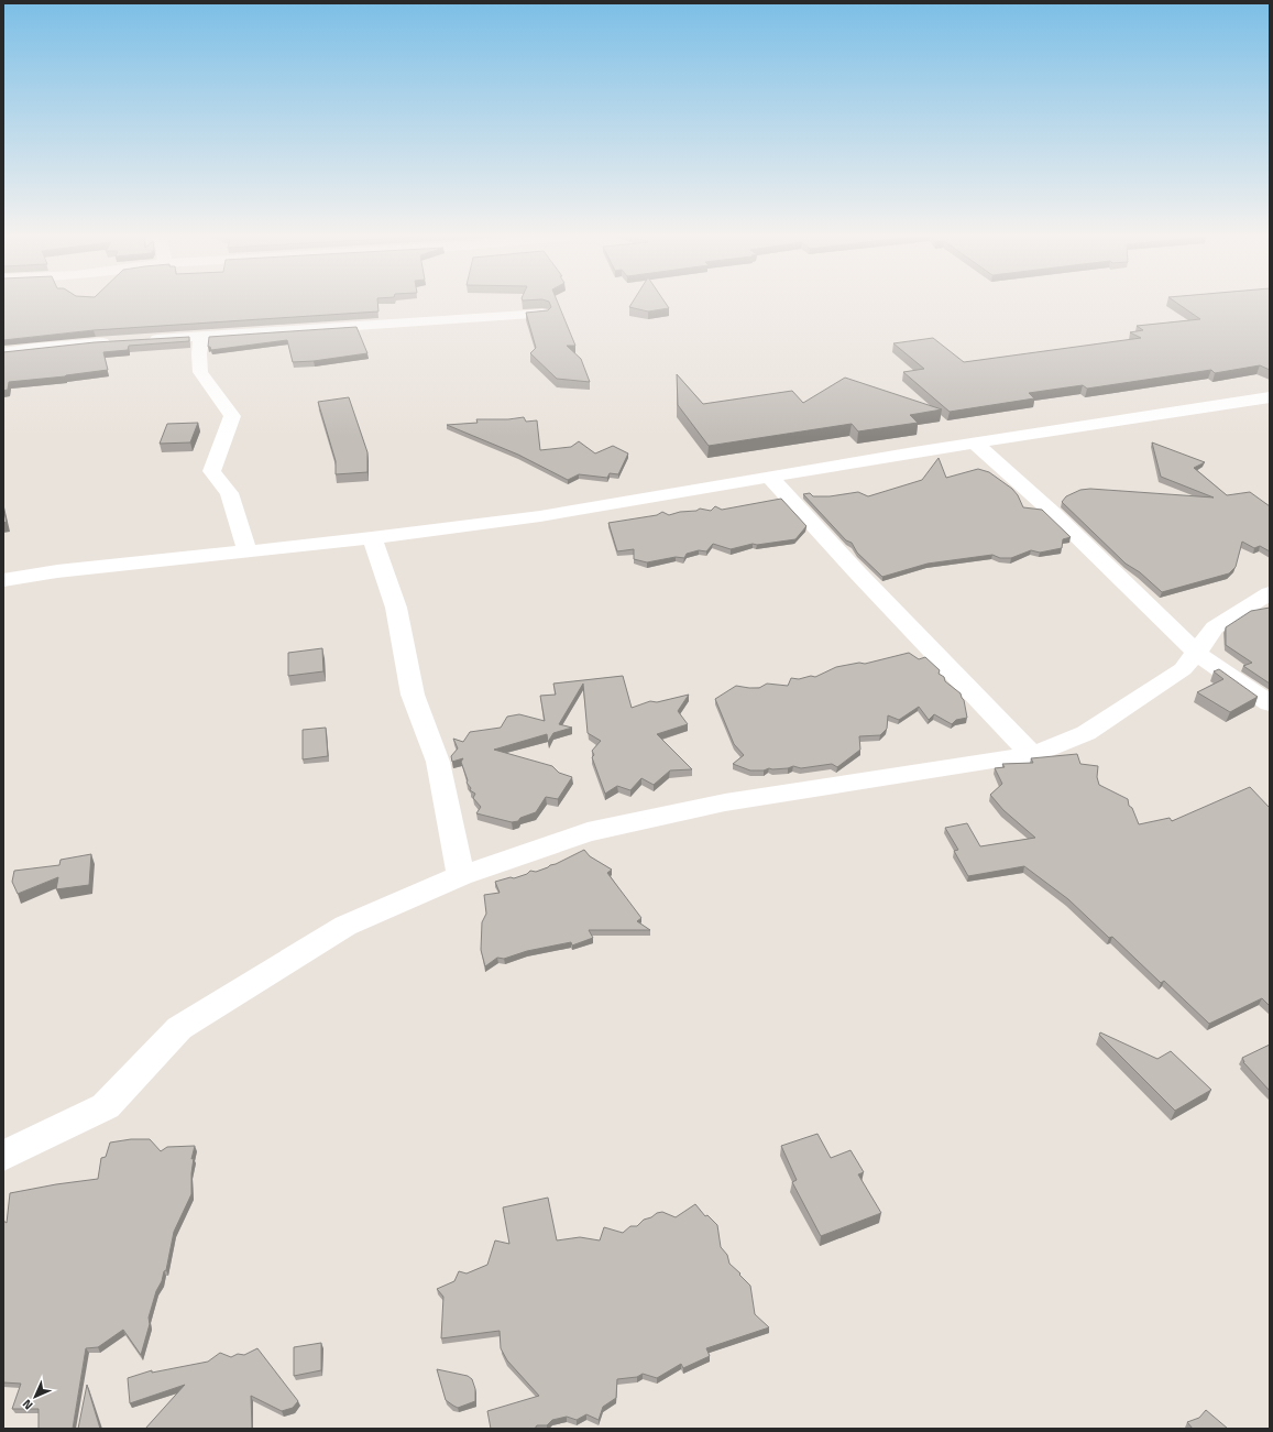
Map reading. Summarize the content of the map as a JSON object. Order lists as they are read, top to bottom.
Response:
{
  "north": "bottom left"
}
